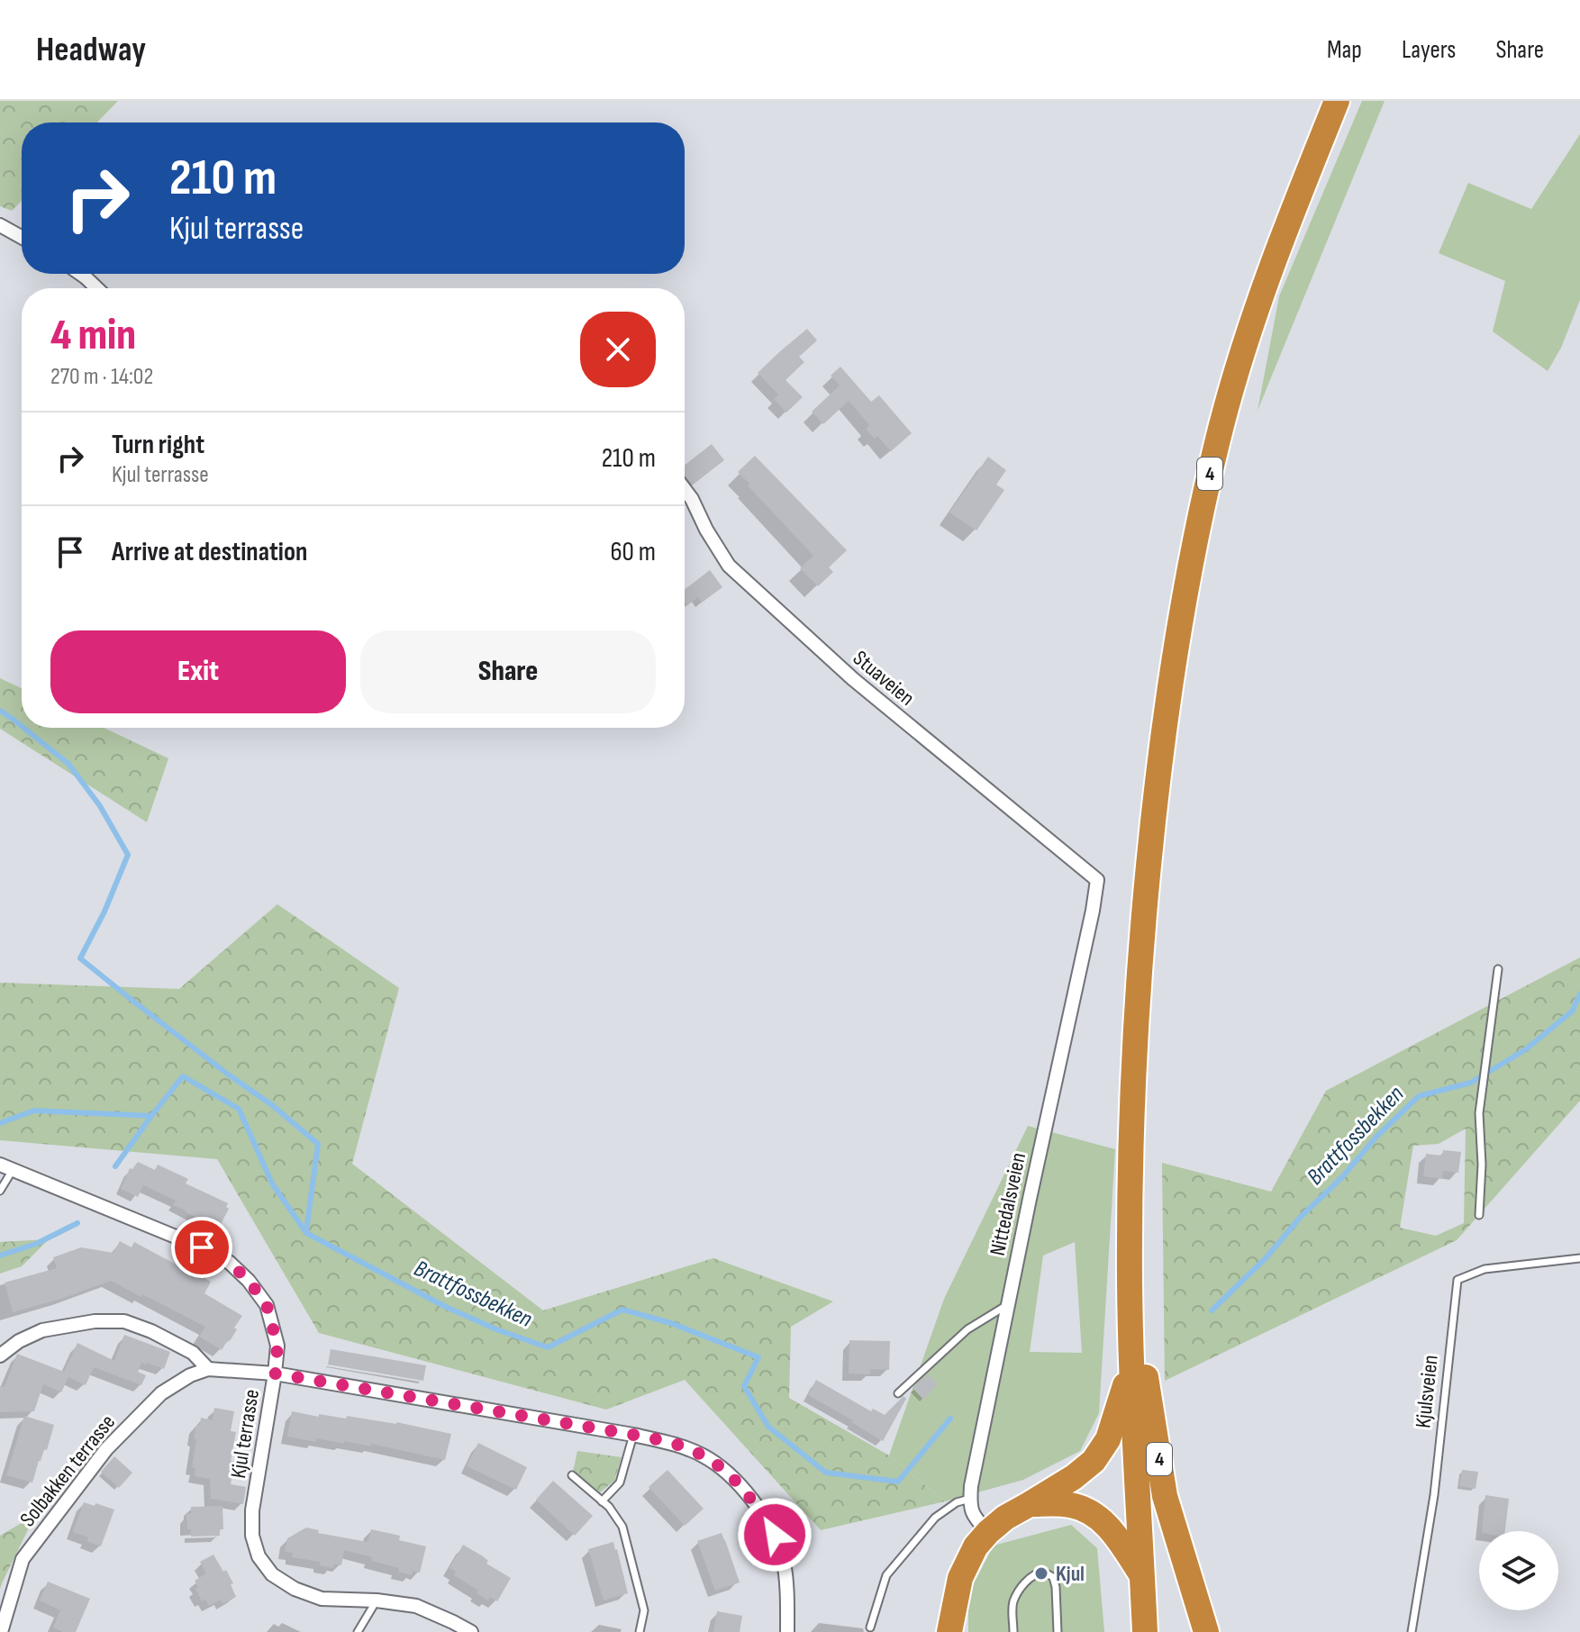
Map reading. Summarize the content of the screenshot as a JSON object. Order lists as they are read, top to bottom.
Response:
{
  "streets": {
    "highway": ["4"],
    "street": [
      "Stuaveien",
      "Nittedalsveien",
      "Kjul terrasse",
      "Solbakken terrasse"
    ],
    "lane": ["Kjulsveien"]
  },
  "crossings": [
    ["Stuaveien", "Nittedalsveien"],
    ["Kjul terrasse", "Solbakken terrasse"]
  ],
  "water": ["Brattfossbekken"],
  "places": ["Kjul"],
  "page": {
    "header": "Headway",
    "nav": ["Map", "Layers", "Share"],
    "turn": ["210 m", "Kjul terrasse"],
    "heading": ["4 min", "270 m · 14:02"],
    "list": [
      {
        "name": "Turn right",
        "note": "Kjul terrasse",
        "value": "210 m"
      },
      {
        "name": "Arrive at destination",
        "value": "60 m"
      }
    ],
    "buttons": ["Exit", "Share"]
  }
}
